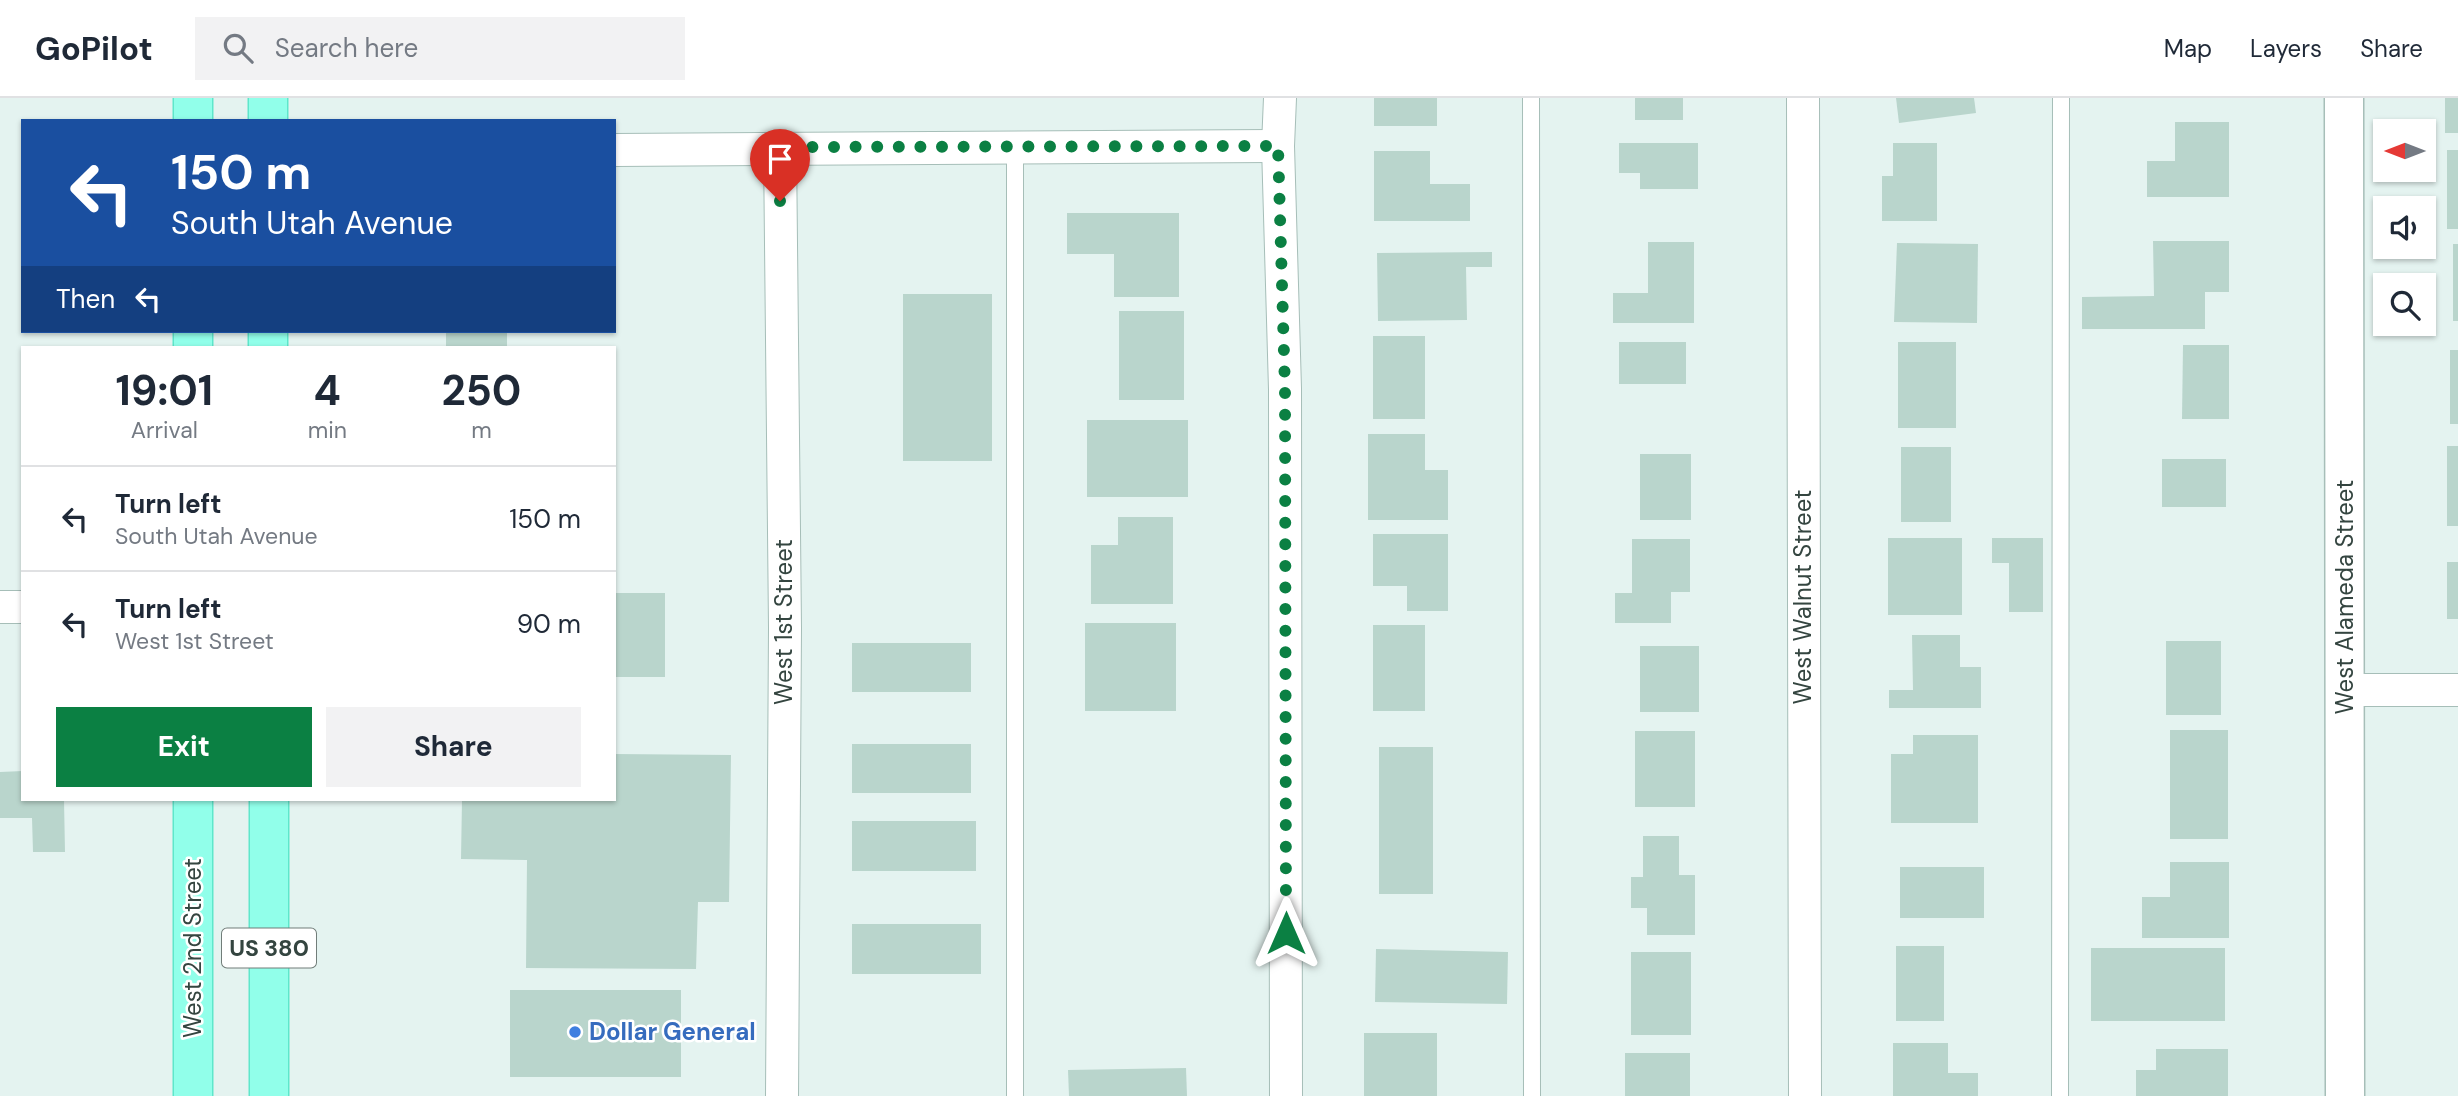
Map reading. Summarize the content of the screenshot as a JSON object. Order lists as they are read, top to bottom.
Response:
{
  "streets": {
    "main road": ["West 2nd Street", "US 380"],
    "street": ["West Walnut Street", "West Alameda Street", "West 1st Street"]
  },
  "places": ["Dollar General"],
  "north": "left",
  "page": {
    "header": "GoPilot",
    "search": "Search here",
    "nav": ["Map", "Layers", "Share"],
    "turn": ["150 m", "South Utah Avenue"],
    "then": "Then",
    "eta": [
      "19:01",
      "Arrival",
      "4",
      "min",
      "250",
      "m"
    ],
    "list": [
      {
        "name": "Turn left",
        "note": "South Utah Avenue",
        "value": "150 m"
      },
      {
        "name": "Turn left",
        "note": "West 1st Street",
        "value": "90 m"
      }
    ],
    "buttons": ["Exit", "Share"]
  }
}
